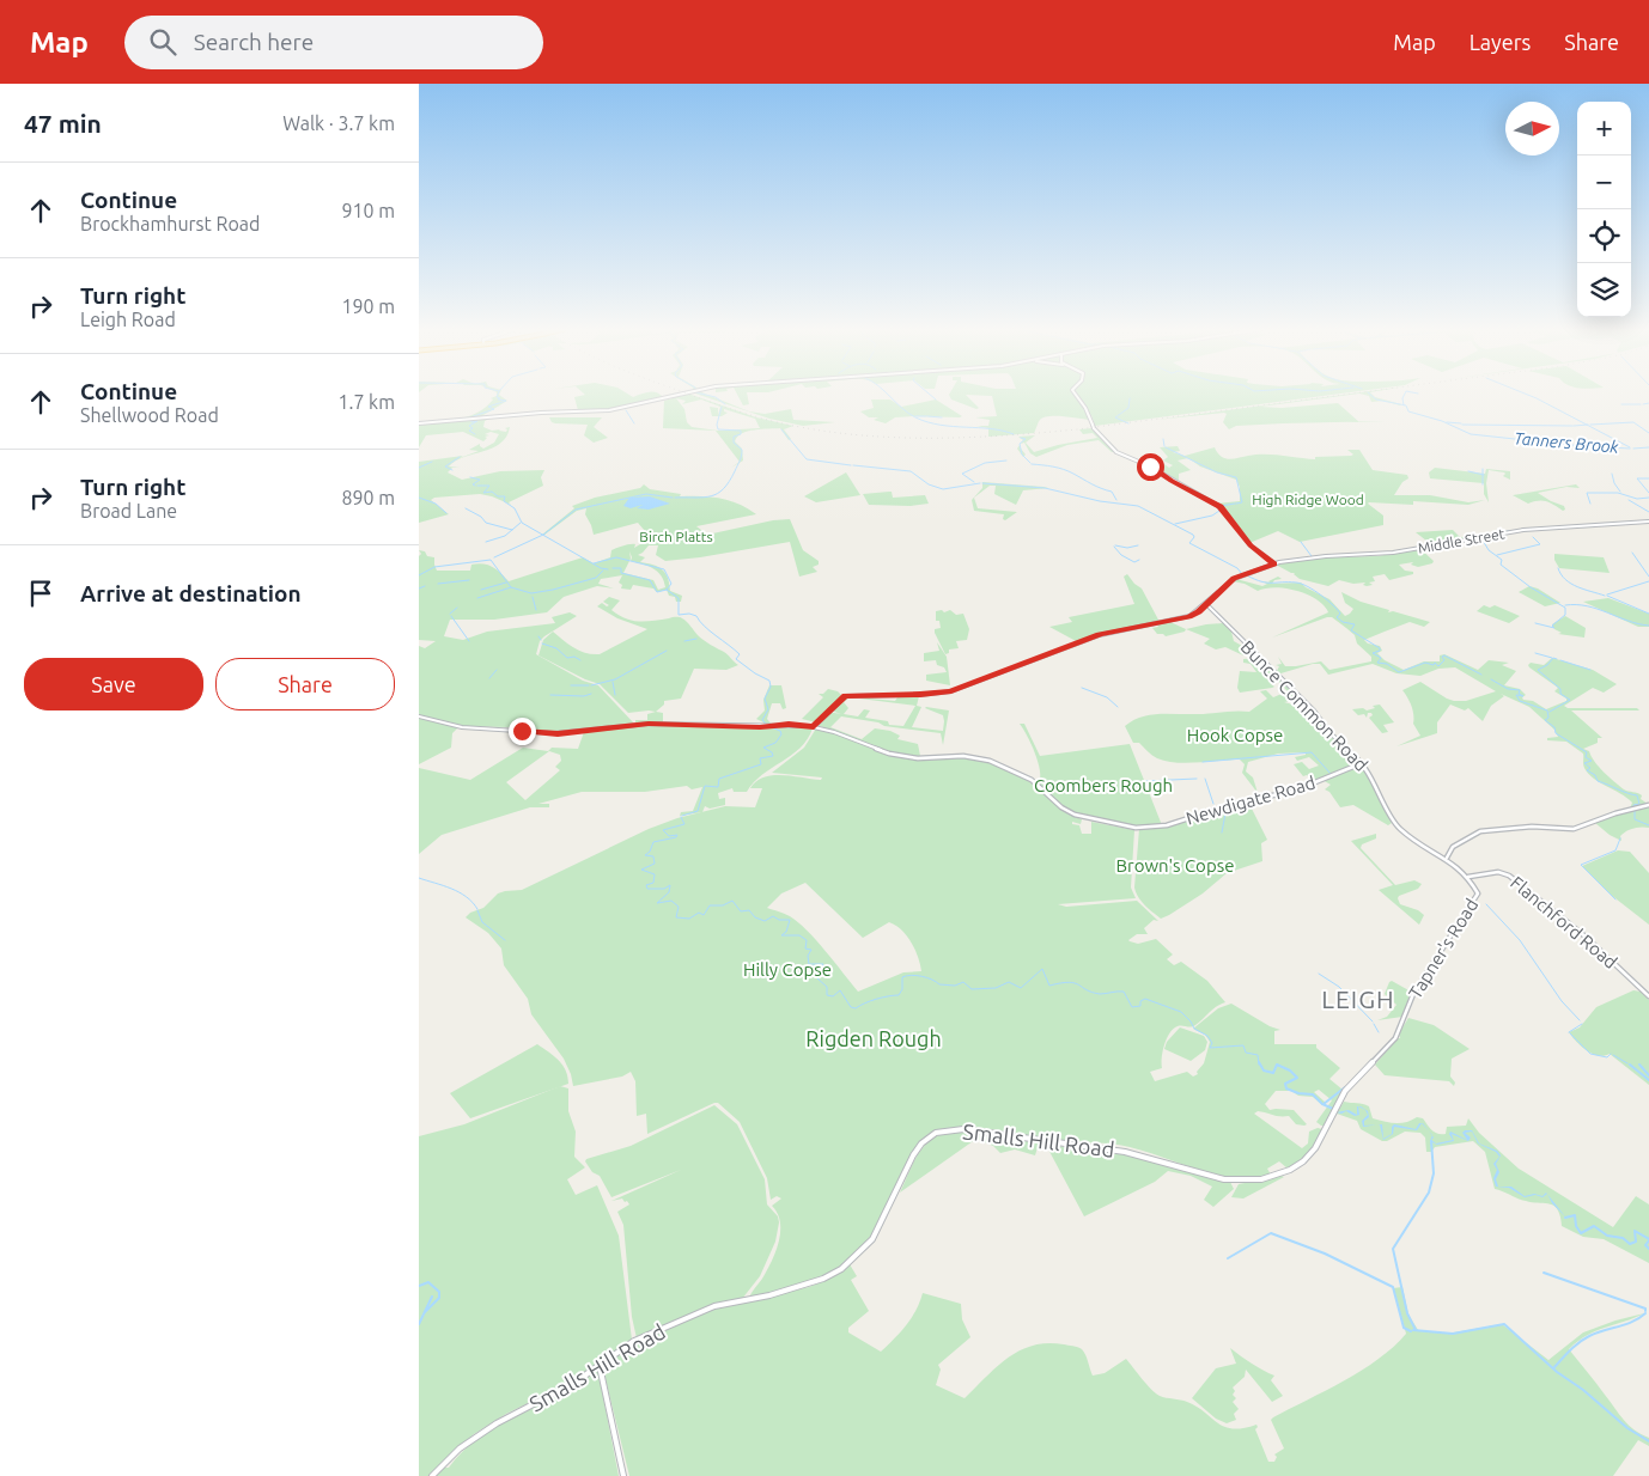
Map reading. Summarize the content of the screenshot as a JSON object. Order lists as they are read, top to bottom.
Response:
{
  "streets": {
    "street": [
      "Middle Street",
      "Bunce Common Road",
      "Newdigate Road",
      "Flanchford Road",
      "Tapner's Road",
      "Smalls Hill Road"
    ]
  },
  "crossings": [
    ["Middle Street", "Bunce Common Road"],
    ["Bunce Common Road", "Newdigate Road"],
    ["Bunce Common Road", "Tapner's Road"],
    ["Flanchford Road", "Tapner's Road"],
    ["Tapner's Road", "Smalls Hill Road"]
  ],
  "districts": ["LEIGH"],
  "water": ["Tanners Brook"],
  "parks": [
    "High Ridge Wood",
    "Birch Platts",
    "Hook Copse",
    "Coombers Rough",
    "Brown's Copse",
    "Hilly Copse",
    "Rigden Rough"
  ],
  "north": "right",
  "page": {
    "header": "Map",
    "search": "Search here",
    "nav": ["Map", "Layers", "Share"],
    "heading": ["47 min", "Walk · 3.7 km"],
    "map_buttons": ["+", "−"],
    "list": [
      ["Continue", "Brockhamhurst Road", "910 m"],
      ["Turn right", "Leigh Road", "190 m"],
      ["Continue", "Shellwood Road", "1.7 km"],
      ["Turn right", "Broad Lane", "890 m"],
      "Arrive at destination"
    ],
    "buttons": ["Save", "Share"]
  }
}
